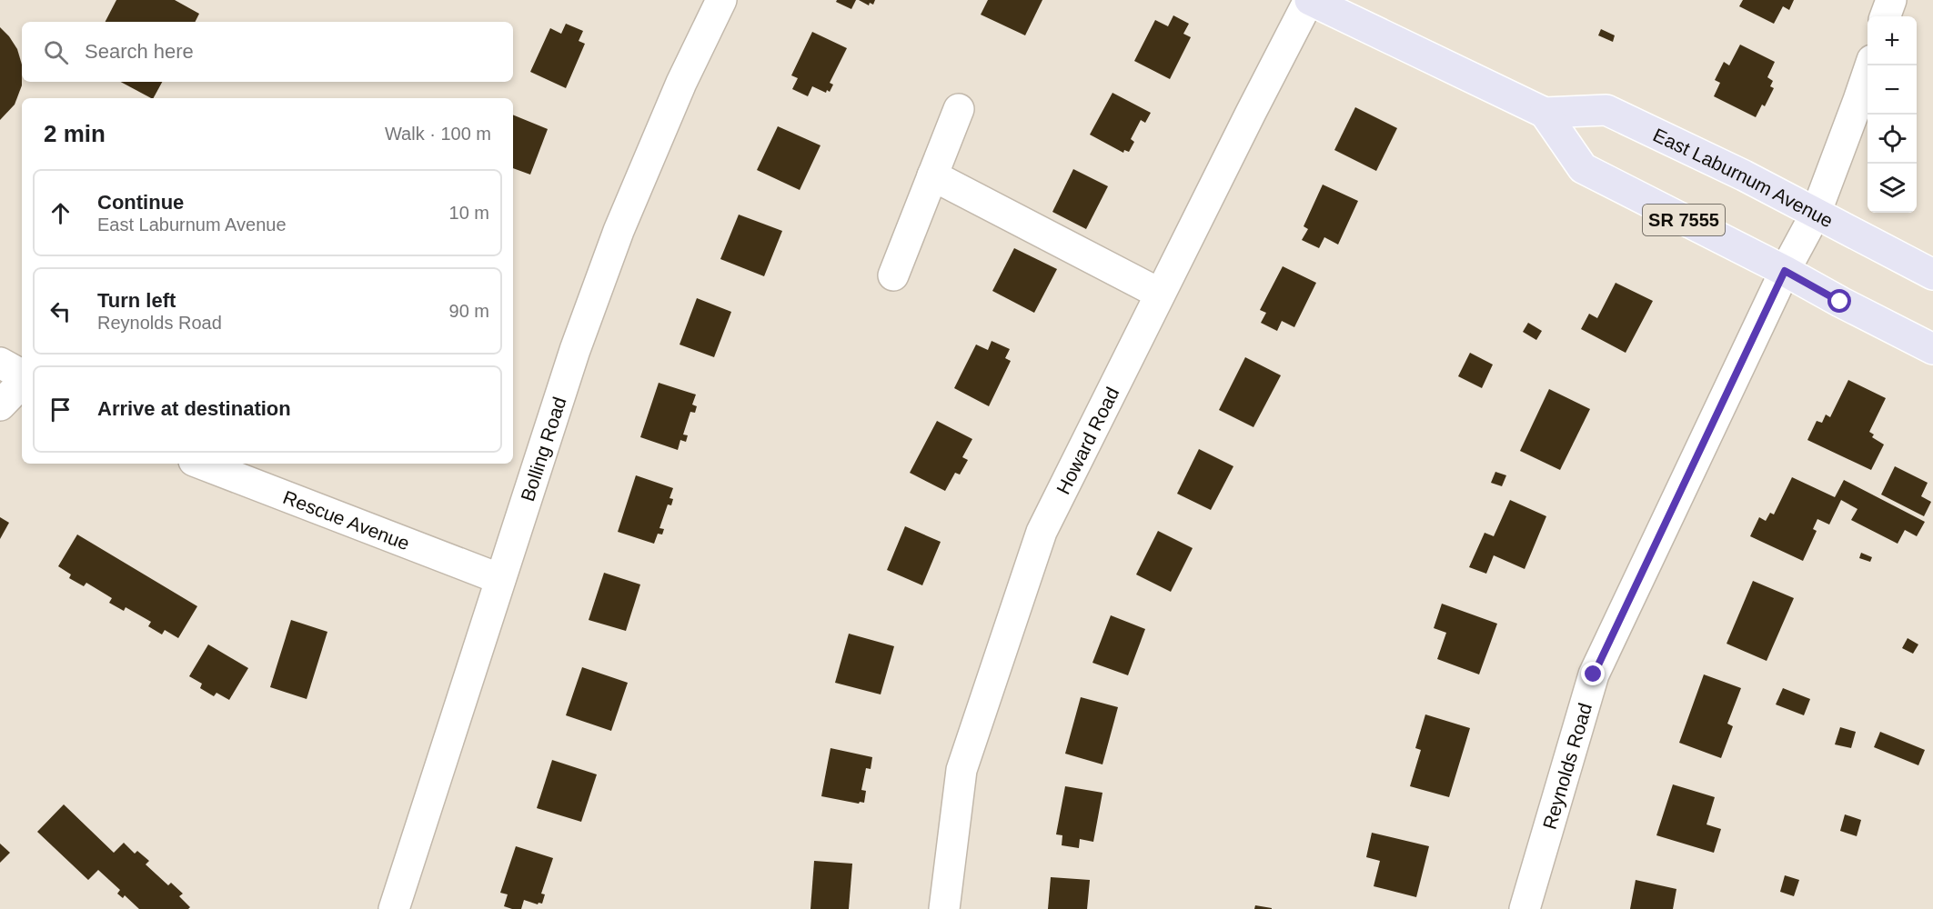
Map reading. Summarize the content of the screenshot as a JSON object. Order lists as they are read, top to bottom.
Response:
{
  "streets": {
    "main road": ["East Laburnum Avenue", "SR 7555"],
    "street": [
      "Howard Road",
      "Bolling Road",
      "Rescue Avenue",
      "Reynolds Road"
    ]
  },
  "crossings": [
    ["East Laburnum Avenue", "Howard Road"],
    ["East Laburnum Avenue", "Reynolds Road"],
    ["Bolling Road", "Rescue Avenue"]
  ],
  "page": {
    "map_buttons": ["+", "−"],
    "search": "Search here",
    "heading": ["2 min", "Walk · 100 m"],
    "list": [
      ["Continue", "East Laburnum Avenue", "10 m"],
      ["Turn left", "Reynolds Road", "90 m"],
      "Arrive at destination"
    ]
  }
}
